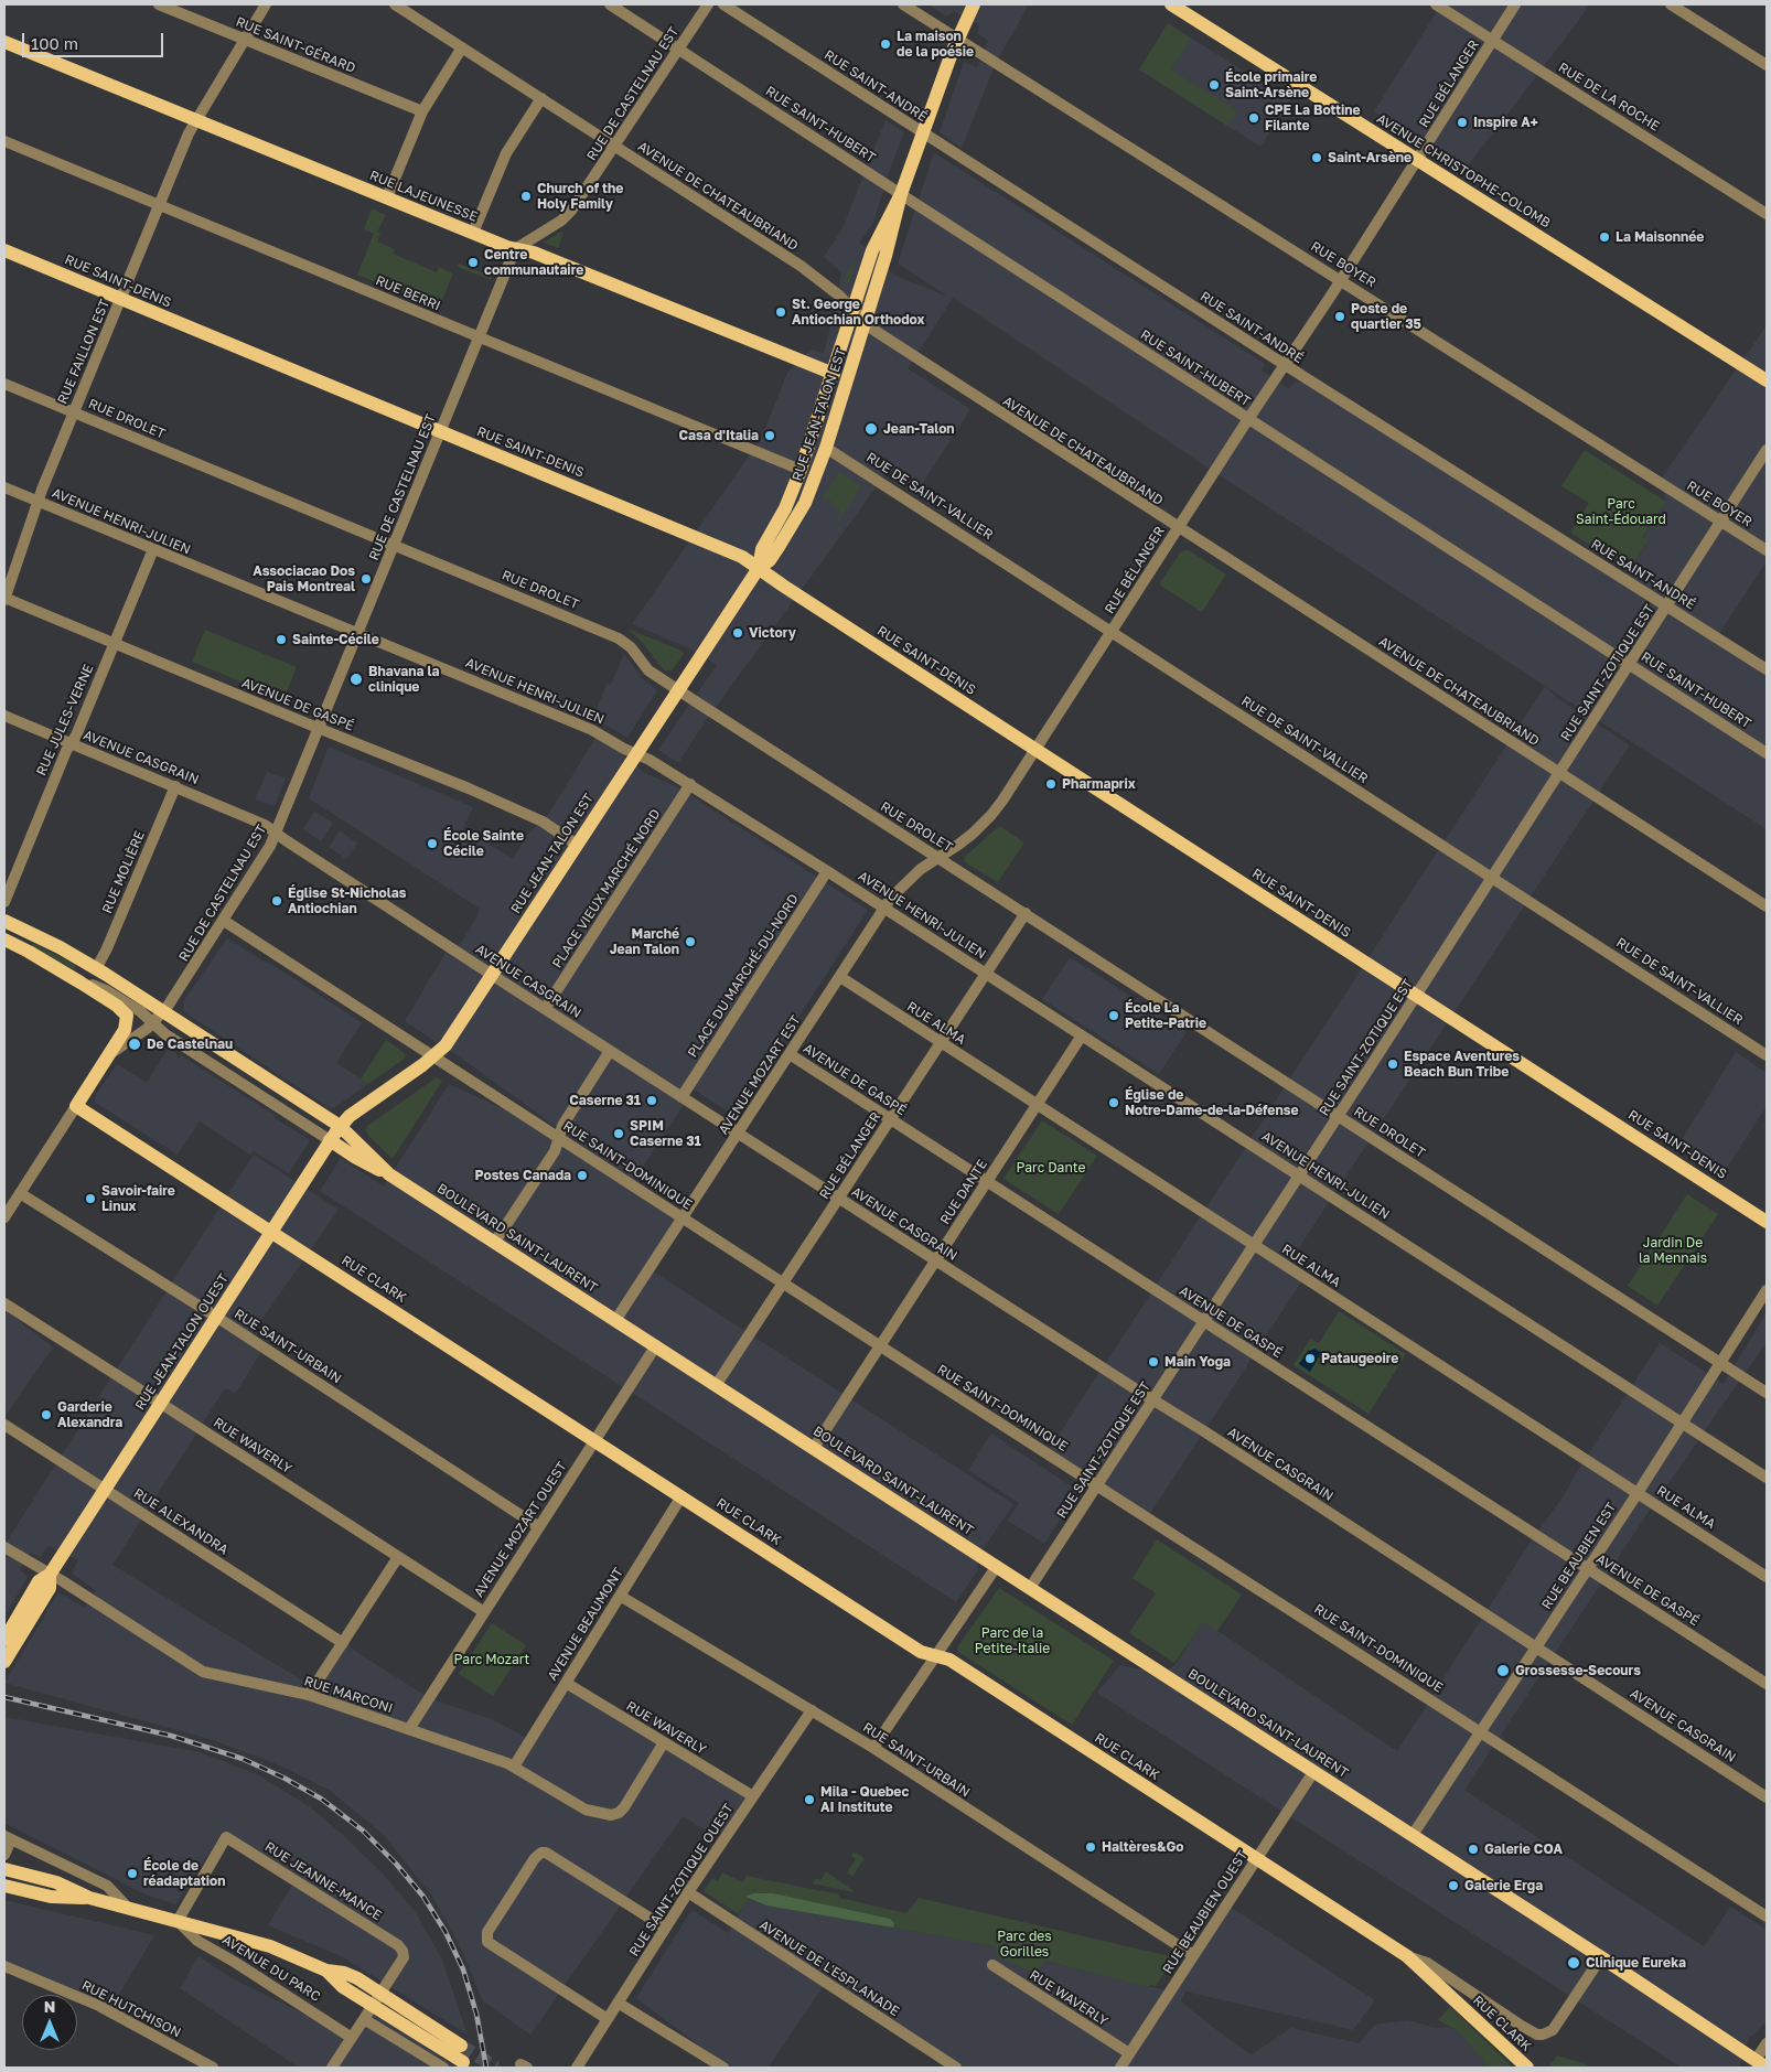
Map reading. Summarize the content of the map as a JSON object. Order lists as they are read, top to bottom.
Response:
{
  "streets": {
    "main road": [
      "AVENUE CHRISTOPHE-COLOMB",
      "RUE LAJEUNESSE",
      "RUE SAINT-DENIS",
      "RUE JEAN-TALON EST",
      "BOULEVARD SAINT-LAURENT",
      "RUE CLARK",
      "RUE JEAN-TALON OUEST",
      "AVENUE DU PARC"
    ],
    "street": [
      "RUE SAINT-GÉRARD",
      "RUE BÉLANGER",
      "RUE SAINT-ANDRÉ",
      "RUE DE CASTELNAU EST",
      "RUE DE LA ROCHE",
      "RUE SAINT-HUBERT",
      "AVENUE DE CHATEAUBRIAND",
      "RUE BOYER",
      "RUE BERRI",
      "RUE FAILLON EST",
      "RUE DROLET",
      "RUE DE SAINT-VALLIER",
      "AVENUE HENRI-JULIEN",
      "RUE SAINT-ZOTIQUE EST",
      "AVENUE DE GASPÉ",
      "RUE JULES-VERNE",
      "AVENUE CASGRAIN",
      "RUE MOLIÈRE",
      "PLACE VIEUX MARCHÉ NORD",
      "PLACE DU MARCHÉ-DU-NORD",
      "RUE ALMA",
      "AVENUE MOZART EST",
      "RUE SAINT-DOMINIQUE",
      "RUE DANTE",
      "RUE SAINT-URBAIN",
      "RUE WAVERLY",
      "RUE ALEXANDRA",
      "AVENUE MOZART OUEST",
      "RUE BEAUBIEN EST",
      "AVENUE BEAUMONT",
      "RUE MARCONI",
      "RUE SAINT-ZOTIQUE OUEST",
      "RUE JEANNE-MANCE",
      "RUE BEAUBIEN OUEST",
      "AVENUE DE L'ESPLANADE",
      "RUE HUTCHISON"
    ]
  },
  "crossings": [
    ["RUE SAINT-GÉRARD", "RUE FAILLON EST"],
    ["RUE BÉLANGER", "RUE SAINT-ANDRÉ"],
    ["RUE BÉLANGER", "RUE DE LA ROCHE"],
    ["RUE BÉLANGER", "RUE SAINT-HUBERT"],
    ["RUE BÉLANGER", "AVENUE CHRISTOPHE-COLOMB"],
    ["RUE BÉLANGER", "AVENUE DE CHATEAUBRIAND"],
    ["RUE BÉLANGER", "RUE BOYER"],
    ["RUE BÉLANGER", "RUE SAINT-DENIS"],
    ["RUE BÉLANGER", "RUE DROLET"],
    ["RUE BÉLANGER", "RUE DE SAINT-VALLIER"],
    ["RUE BÉLANGER", "AVENUE HENRI-JULIEN"],
    ["RUE BÉLANGER", "AVENUE DE GASPÉ"],
    ["RUE BÉLANGER", "AVENUE CASGRAIN"],
    ["RUE BÉLANGER", "RUE ALMA"],
    ["RUE BÉLANGER", "AVENUE MOZART EST"],
    ["RUE BÉLANGER", "RUE SAINT-DOMINIQUE"],
    ["RUE BÉLANGER", "BOULEVARD SAINT-LAURENT"],
    ["RUE SAINT-ANDRÉ", "RUE JEAN-TALON EST"],
    ["RUE SAINT-ANDRÉ", "RUE SAINT-ZOTIQUE EST"],
    ["RUE DE CASTELNAU EST", "RUE SAINT-HUBERT"],
    ["RUE DE CASTELNAU EST", "RUE LAJEUNESSE"],
    ["RUE DE CASTELNAU EST", "AVENUE DE CHATEAUBRIAND"],
    ["RUE DE CASTELNAU EST", "RUE SAINT-DENIS"],
    ["RUE DE CASTELNAU EST", "RUE BERRI"],
    ["RUE DE CASTELNAU EST", "RUE DROLET"],
    ["RUE DE CASTELNAU EST", "AVENUE HENRI-JULIEN"],
    ["RUE DE CASTELNAU EST", "AVENUE DE GASPÉ"],
    ["RUE DE CASTELNAU EST", "AVENUE CASGRAIN"],
    ["RUE DE CASTELNAU EST", "RUE SAINT-DOMINIQUE"],
    ["RUE DE CASTELNAU EST", "BOULEVARD SAINT-LAURENT"],
    ["RUE SAINT-HUBERT", "RUE JEAN-TALON EST"],
    ["RUE SAINT-HUBERT", "RUE SAINT-ZOTIQUE EST"],
    ["RUE LAJEUNESSE", "RUE FAILLON EST"],
    ["RUE LAJEUNESSE", "RUE JEAN-TALON EST"],
    ["AVENUE DE CHATEAUBRIAND", "RUE JEAN-TALON EST"],
    ["AVENUE DE CHATEAUBRIAND", "RUE SAINT-ZOTIQUE EST"],
    ["RUE BOYER", "RUE JEAN-TALON EST"],
    ["RUE BOYER", "RUE SAINT-ZOTIQUE EST"],
    ["RUE SAINT-DENIS", "RUE FAILLON EST"],
    ["RUE SAINT-DENIS", "RUE JEAN-TALON EST"],
    ["RUE SAINT-DENIS", "RUE SAINT-ZOTIQUE EST"],
    ["RUE BERRI", "RUE FAILLON EST"],
    ["RUE BERRI", "RUE JEAN-TALON EST"],
    ["RUE FAILLON EST", "RUE DROLET"],
    ["RUE FAILLON EST", "AVENUE HENRI-JULIEN"],
    ["RUE FAILLON EST", "AVENUE DE GASPÉ"],
    ["RUE JEAN-TALON EST", "RUE DROLET"],
    ["RUE JEAN-TALON EST", "RUE DE SAINT-VALLIER"],
    ["RUE JEAN-TALON EST", "AVENUE HENRI-JULIEN"],
    ["RUE JEAN-TALON EST", "AVENUE DE GASPÉ"],
    ["RUE JEAN-TALON EST", "AVENUE CASGRAIN"],
    ["RUE JEAN-TALON EST", "RUE SAINT-DOMINIQUE"],
    ["RUE JEAN-TALON EST", "BOULEVARD SAINT-LAURENT"],
    ["RUE JEAN-TALON EST", "RUE JEAN-TALON OUEST"],
    ["RUE DROLET", "RUE SAINT-ZOTIQUE EST"],
    ["RUE DROLET", "AVENUE MOZART EST"],
    ["RUE DROLET", "RUE BEAUBIEN EST"],
    ["RUE DE SAINT-VALLIER", "RUE SAINT-ZOTIQUE EST"],
    ["AVENUE HENRI-JULIEN", "RUE SAINT-ZOTIQUE EST"],
    ["AVENUE HENRI-JULIEN", "RUE JULES-VERNE"],
    ["AVENUE HENRI-JULIEN", "PLACE VIEUX MARCHÉ NORD"],
    ["AVENUE HENRI-JULIEN", "PLACE DU MARCHÉ-DU-NORD"],
    ["AVENUE HENRI-JULIEN", "AVENUE MOZART EST"],
    ["AVENUE HENRI-JULIEN", "RUE DANTE"],
    ["AVENUE HENRI-JULIEN", "RUE BEAUBIEN EST"],
    ["RUE SAINT-ZOTIQUE EST", "AVENUE DE GASPÉ"],
    ["RUE SAINT-ZOTIQUE EST", "AVENUE CASGRAIN"],
    ["RUE SAINT-ZOTIQUE EST", "RUE ALMA"],
    ["RUE SAINT-ZOTIQUE EST", "RUE SAINT-DOMINIQUE"],
    ["RUE SAINT-ZOTIQUE EST", "BOULEVARD SAINT-LAURENT"],
    ["AVENUE DE GASPÉ", "RUE JULES-VERNE"],
    ["AVENUE DE GASPÉ", "AVENUE MOZART EST"],
    ["AVENUE DE GASPÉ", "RUE DANTE"],
    ["AVENUE DE GASPÉ", "RUE BEAUBIEN EST"],
    ["RUE JULES-VERNE", "AVENUE CASGRAIN"],
    ["AVENUE CASGRAIN", "RUE MOLIÈRE"],
    ["AVENUE CASGRAIN", "PLACE VIEUX MARCHÉ NORD"],
    ["AVENUE CASGRAIN", "PLACE DU MARCHÉ-DU-NORD"],
    ["AVENUE CASGRAIN", "AVENUE MOZART EST"],
    ["AVENUE CASGRAIN", "RUE DANTE"],
    ["AVENUE CASGRAIN", "RUE BEAUBIEN EST"],
    ["RUE MOLIÈRE", "BOULEVARD SAINT-LAURENT"],
    ["RUE ALMA", "AVENUE MOZART EST"],
    ["RUE ALMA", "RUE DANTE"],
    ["RUE ALMA", "RUE BEAUBIEN EST"],
    ["AVENUE MOZART EST", "RUE SAINT-DOMINIQUE"],
    ["AVENUE MOZART EST", "BOULEVARD SAINT-LAURENT"],
    ["RUE SAINT-DOMINIQUE", "RUE DANTE"],
    ["RUE SAINT-DOMINIQUE", "RUE BEAUBIEN EST"],
    ["RUE DANTE", "BOULEVARD SAINT-LAURENT"],
    ["BOULEVARD SAINT-LAURENT", "RUE CLARK"],
    ["BOULEVARD SAINT-LAURENT", "RUE JEAN-TALON OUEST"],
    ["BOULEVARD SAINT-LAURENT", "AVENUE MOZART OUEST"],
    ["BOULEVARD SAINT-LAURENT", "RUE BEAUBIEN EST"],
    ["BOULEVARD SAINT-LAURENT", "RUE BEAUBIEN OUEST"],
    ["RUE CLARK", "RUE JEAN-TALON OUEST"],
    ["RUE CLARK", "AVENUE MOZART OUEST"],
    ["RUE CLARK", "AVENUE BEAUMONT"],
    ["RUE CLARK", "RUE BEAUBIEN OUEST"],
    ["RUE JEAN-TALON OUEST", "RUE SAINT-URBAIN"],
    ["RUE JEAN-TALON OUEST", "RUE WAVERLY"],
    ["RUE JEAN-TALON OUEST", "RUE ALEXANDRA"],
    ["RUE JEAN-TALON OUEST", "RUE MARCONI"],
    ["RUE SAINT-URBAIN", "AVENUE MOZART OUEST"],
    ["RUE SAINT-URBAIN", "AVENUE BEAUMONT"],
    ["RUE SAINT-URBAIN", "RUE SAINT-ZOTIQUE OUEST"],
    ["RUE SAINT-URBAIN", "RUE BEAUBIEN OUEST"],
    ["RUE WAVERLY", "AVENUE MOZART OUEST"],
    ["RUE WAVERLY", "AVENUE BEAUMONT"],
    ["RUE WAVERLY", "RUE MARCONI"],
    ["RUE WAVERLY", "RUE SAINT-ZOTIQUE OUEST"],
    ["RUE WAVERLY", "RUE BEAUBIEN OUEST"],
    ["AVENUE MOZART OUEST", "RUE MARCONI"],
    ["AVENUE BEAUMONT", "RUE MARCONI"],
    ["RUE SAINT-ZOTIQUE OUEST", "AVENUE DE L'ESPLANADE"],
    ["RUE JEANNE-MANCE", "AVENUE DU PARC"]
  ],
  "parks": [
    "Parc Saint-Édouard",
    "Parc Dante",
    "Jardin De la Mennais",
    "Parc de la Petite-Italie",
    "Parc Mozart",
    "Parc des Gorilles"
  ],
  "places": [
    "La maison de la poésie",
    "École primaire Saint-Arsène",
    "CPE La Bottine Filante",
    "Inspire A+",
    "Saint-Arsène",
    "Church of the Holy Family",
    "La Maisonnée",
    "Centre communautaire",
    "St. George Antiochian Orthodox",
    "Poste de quartier 35",
    "Jean-Talon",
    "Casa d'Italia",
    "Associacao Dos Pais Montreal",
    "Victory",
    "Sainte-Cécile",
    "Bhavana la clinique",
    "Pharmaprix",
    "École Sainte Cécile",
    "Église St-Nicholas Antiochian",
    "Marché Jean Talon",
    "École La Petite-Patrie",
    "De Castelnau",
    "Espace Aventures Beach Bun Tribe",
    "Caserne 31",
    "Église de Notre-Dame-de-la-Défense",
    "SPIM Caserne 31",
    "Postes Canada",
    "Savoir-faire Linux",
    "Pataugeoire",
    "Main Yoga",
    "Garderie Alexandra",
    "Grossesse-Secours",
    "Mila - Quebec AI Institute",
    "Haltères&Go",
    "Galerie COA",
    "École de réadaptation",
    "Galerie Erga",
    "Clinique Eureka"
  ],
  "scale_bar": "100 m",
  "north": "top"
}
